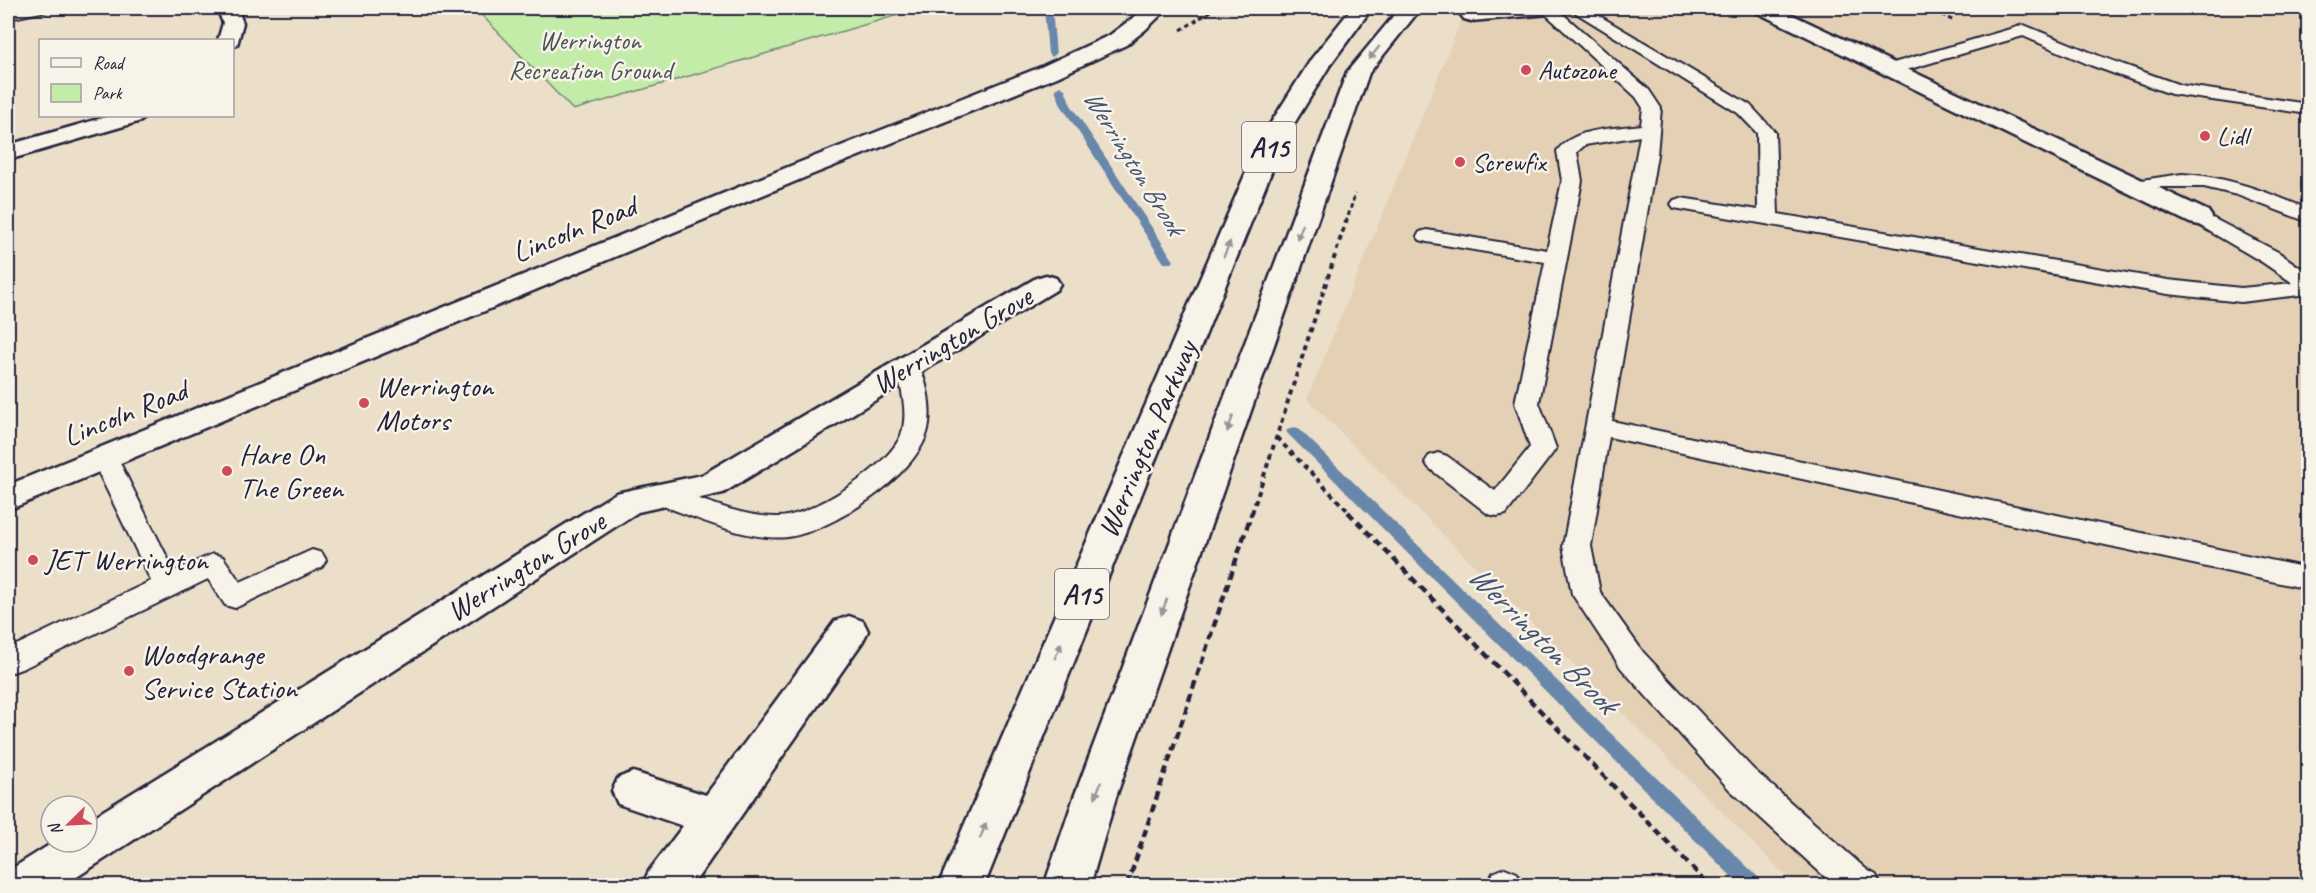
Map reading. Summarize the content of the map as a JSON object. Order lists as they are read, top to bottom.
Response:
{
  "streets": {
    "main road": [
      "A15",
      "Lincoln Road",
      "Werrington Grove",
      "Werrington Parkway"
    ]
  },
  "water": ["Werrington Brook"],
  "parks": ["Werrington Recreation Ground"],
  "places": [
    "Autozone",
    "Lidl",
    "Screwfix",
    "Werrington Motors",
    "Hare On The Green",
    "JET Werrington",
    "Woodgrange Service Station"
  ],
  "legend": ["Road", "Park"],
  "north": "bottom left"
}
